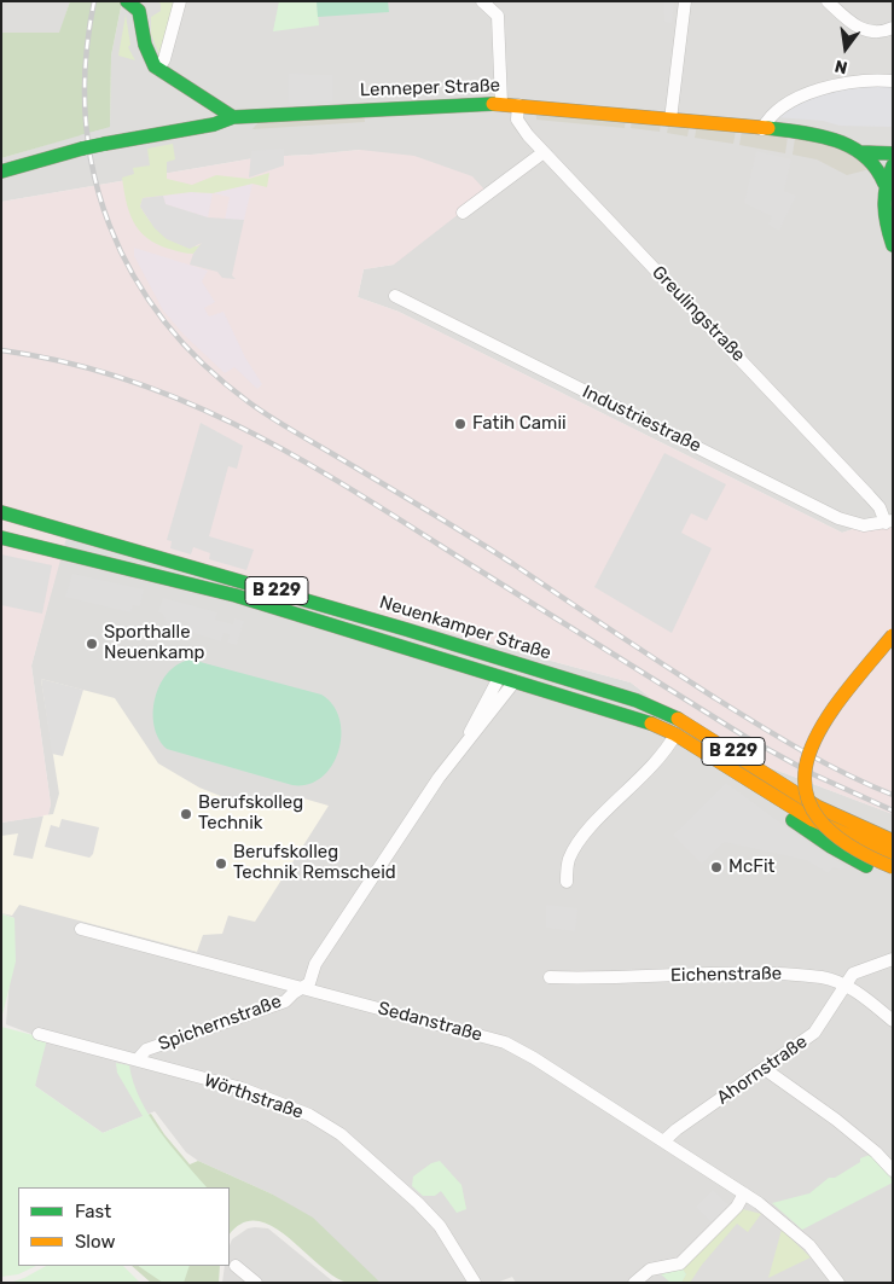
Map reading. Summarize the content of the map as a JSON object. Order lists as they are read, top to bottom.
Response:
{
  "streets": {
    "main road": ["Lenneper Straße", "B 229", "Neuenkamper Straße"],
    "street": [
      "Greulingstraße",
      "Industriestraße",
      "Eichenstraße",
      "Sedanstraße",
      "Spichernstraße",
      "Ahornstraße",
      "Wörthstraße"
    ]
  },
  "crossings": [
    ["Lenneper Straße", "Greulingstraße"],
    ["Greulingstraße", "Industriestraße"],
    ["B 229", "Neuenkamper Straße"],
    ["Eichenstraße", "Ahornstraße"],
    ["Sedanstraße", "Spichernstraße"],
    ["Sedanstraße", "Ahornstraße"],
    ["Spichernstraße", "Wörthstraße"]
  ],
  "places": [
    "Fatih Camii",
    "Sporthalle Neuenkamp",
    "Berufskolleg Technik",
    "Berufskolleg Technik Remscheid",
    "McFit"
  ],
  "legend": ["Fast", "Slow"],
  "north": "bottom"
}
